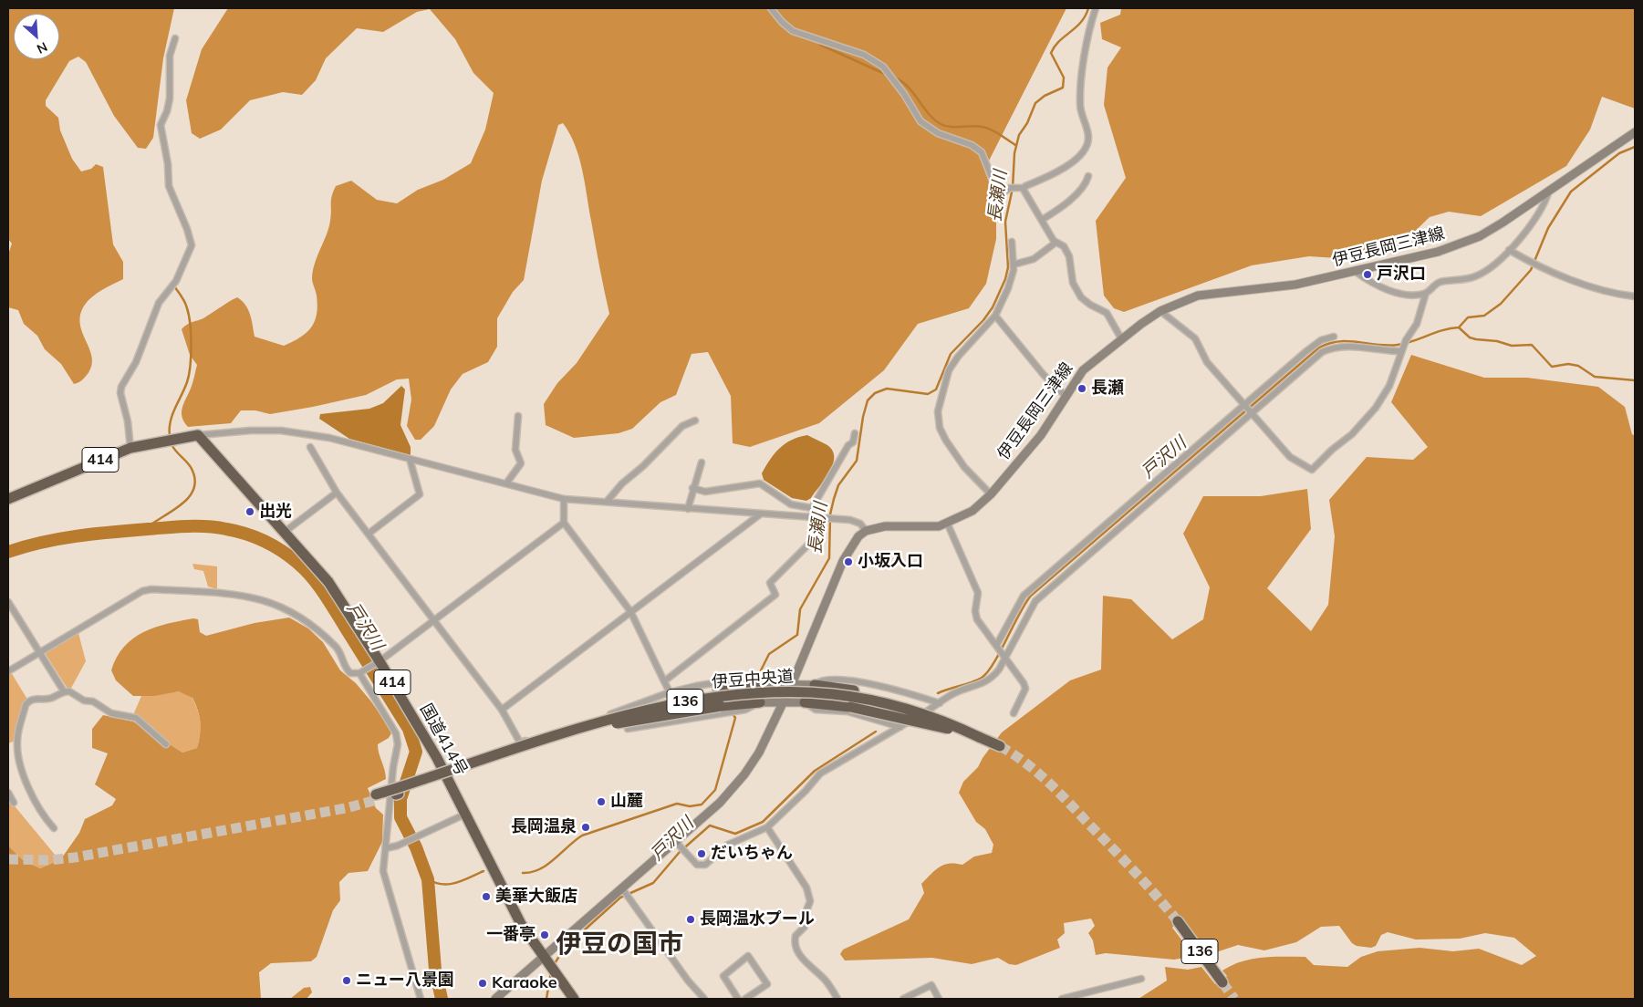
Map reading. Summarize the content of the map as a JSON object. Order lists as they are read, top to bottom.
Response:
{
  "streets": {
    "highway": [
      "414",
      "伊豆中央道",
      "136",
      "国道414号"
    ],
    "main road": ["伊豆長岡三津線"]
  },
  "crossings": [
    ["414", "国道414号"]
  ],
  "districts": ["伊豆の国市"],
  "water": ["長瀬川", "戸沢川"],
  "places": [
    "戸沢口",
    "長瀬",
    "出光",
    "小坂入口",
    "山麓",
    "長岡温泉",
    "だいちゃん",
    "美華大飯店",
    "長岡温水プール",
    "一番亭",
    "ニュー八景園",
    "Karaoke"
  ],
  "north": "bottom right"
}
